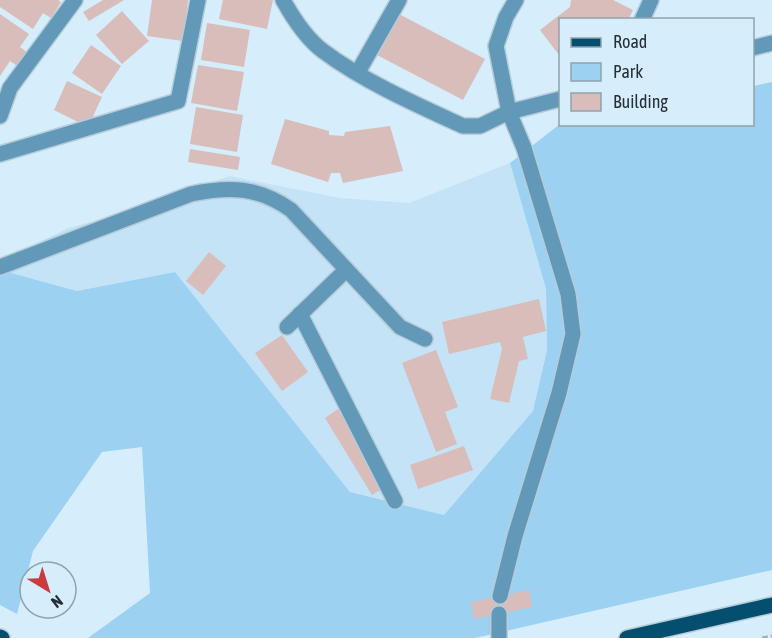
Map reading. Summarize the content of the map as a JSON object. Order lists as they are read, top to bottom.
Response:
{
  "legend": ["Road", "Park", "Building"],
  "north": "bottom right"
}
